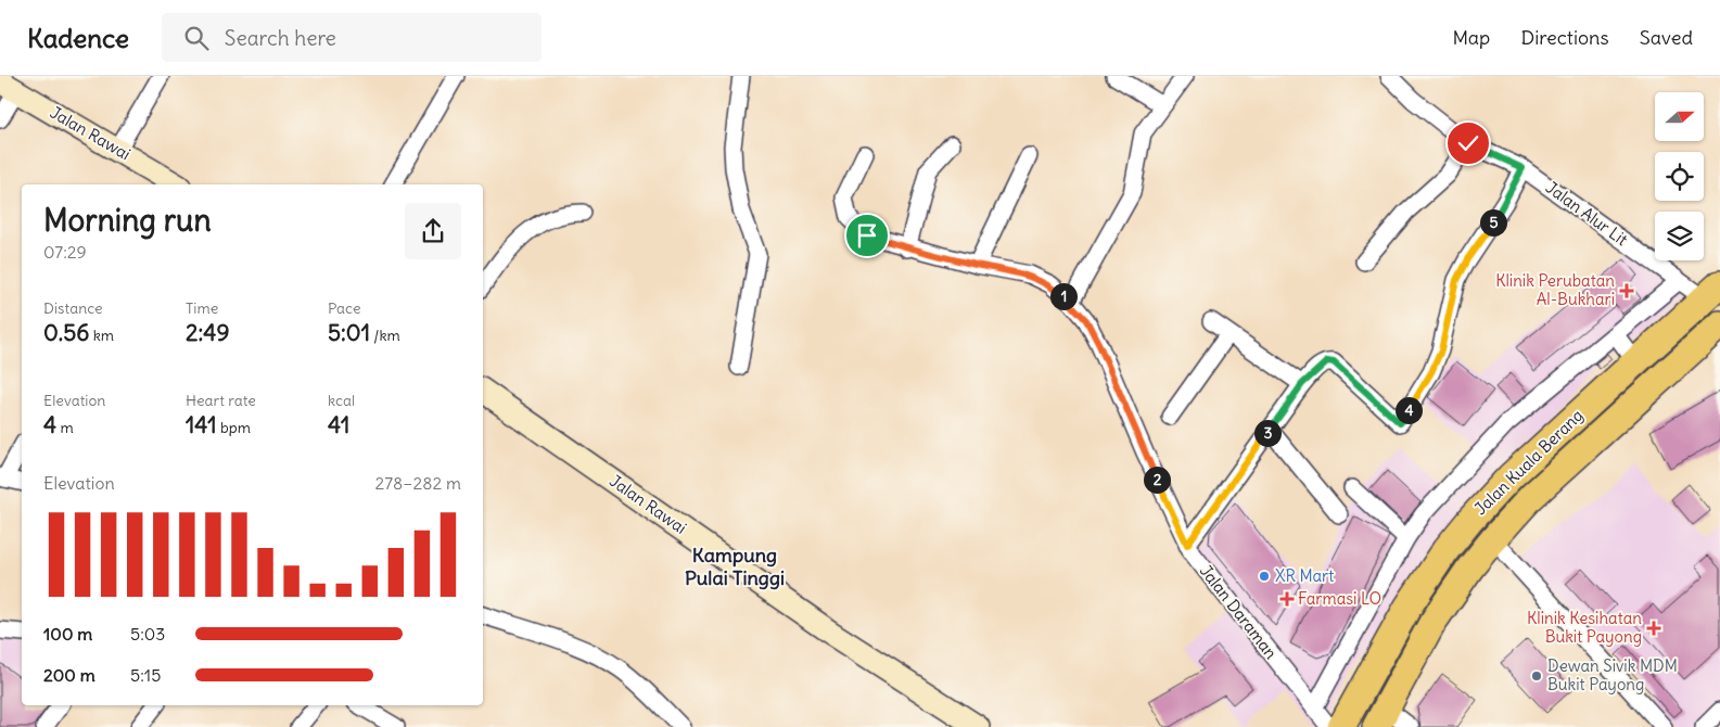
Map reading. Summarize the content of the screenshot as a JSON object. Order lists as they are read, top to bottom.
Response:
{
  "streets": {
    "highway": ["Jalan Kuala Berang"],
    "main road": ["Jalan Rawai"],
    "street": ["Jalan Alur Lit", "Jalan Daraman"]
  },
  "crossings": [
    ["Jalan Alur Lit", "Jalan Kuala Berang"]
  ],
  "districts": ["Kampung Pulai Tinggi"],
  "places": {
    "health": ["Klinik Perubatan Al-Bukhari", "Farmasi LO", "Klinik Kesihatan Bukit Payong"],
    "other": ["XR Mart", "Dewan Sivik MDM Bukit Payong"]
  },
  "north": "right",
  "page": {
    "header": "Kadence",
    "search": "Search here",
    "nav": ["Map", "Directions", "Saved"],
    "heading": ["Morning run", "07:29"],
    "pins": [
      "5",
      "1",
      "4",
      "3",
      "2"
    ],
    "stats": [
      ["Distance", "0.56 km"],
      ["Time", "2:49"],
      ["Pace", "5:01 /km"],
      ["Elevation", "4 m"],
      ["Heart rate", "141 bpm"],
      ["kcal", "41"]
    ],
    "chart": ["Elevation", "278–282 m"],
    "list": [
      {
        "name": "100 m",
        "note": "5:03"
      },
      {
        "name": "200 m",
        "note": "5:15"
      }
    ]
  }
}
